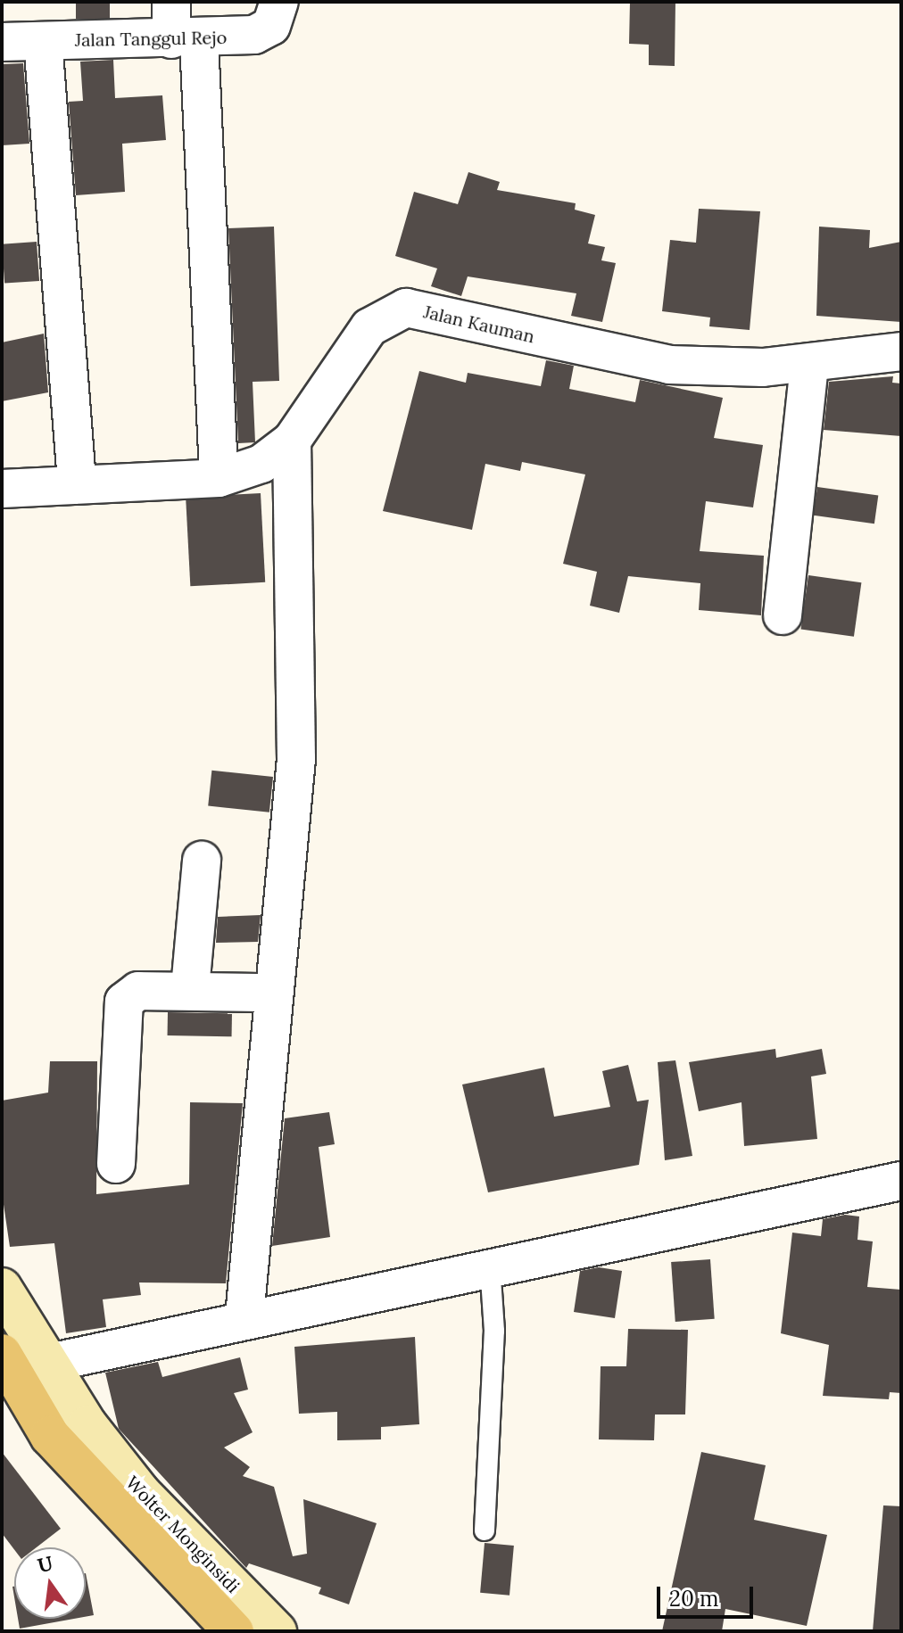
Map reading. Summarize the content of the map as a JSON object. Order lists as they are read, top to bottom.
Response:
{
  "streets": {
    "main road": ["Wolter Monginsidi"],
    "street": ["Jalan Tanggul Rejo", "Jalan Kauman"]
  },
  "scale_bar": "20 m",
  "north": "top"
}
